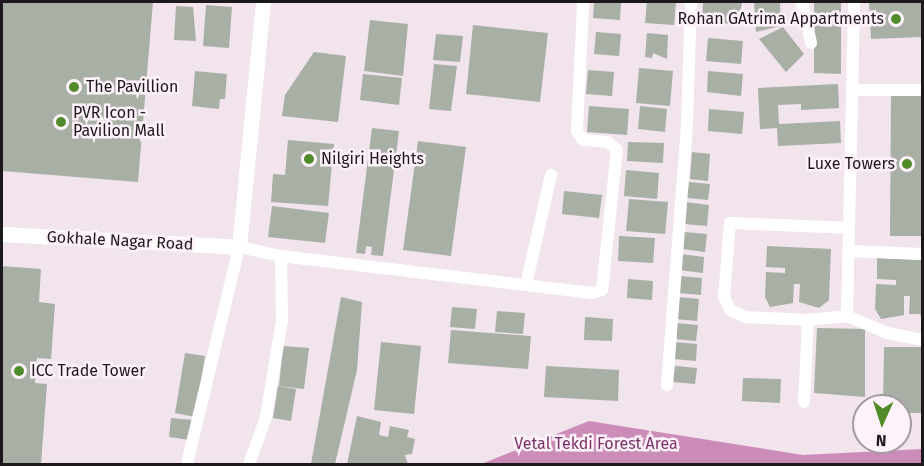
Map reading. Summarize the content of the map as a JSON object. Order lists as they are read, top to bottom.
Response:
{
  "streets": {
    "street": ["Gokhale Nagar Road"]
  },
  "parks": ["Vetal Tekdi Forest Area"],
  "places": [
    "Rohan GAtrima Appartments",
    "The Pavillion",
    "PVR Icon - Pavilion Mall",
    "Nilgiri Heights",
    "Luxe Towers",
    "ICC Trade Tower"
  ],
  "north": "bottom"
}
